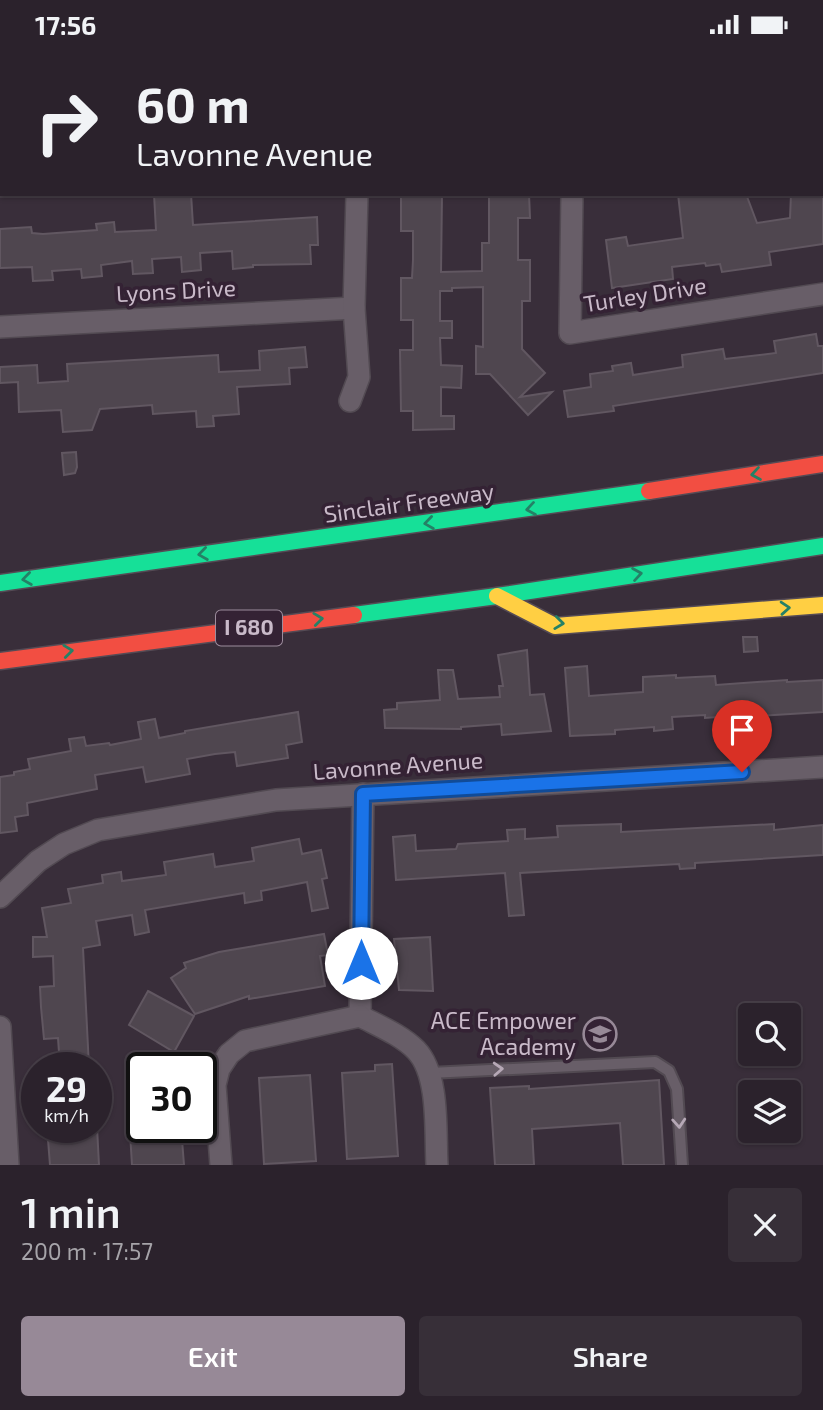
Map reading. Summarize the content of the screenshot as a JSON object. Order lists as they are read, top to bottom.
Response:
{
  "streets": {
    "highway": ["Sinclair Freeway", "I 680"],
    "street": ["Lyons Drive", "Turley Drive", "Lavonne Avenue"]
  },
  "places": {
    "school or university": ["ACE Empower Academy"]
  },
  "page": {
    "status": "17:56",
    "turn": ["60 m", "Lavonne Avenue"],
    "speed": "29 km/h",
    "limit": "30",
    "heading": ["1 min", "200 m · 17:57"],
    "buttons": ["Exit", "Share"]
  }
}
